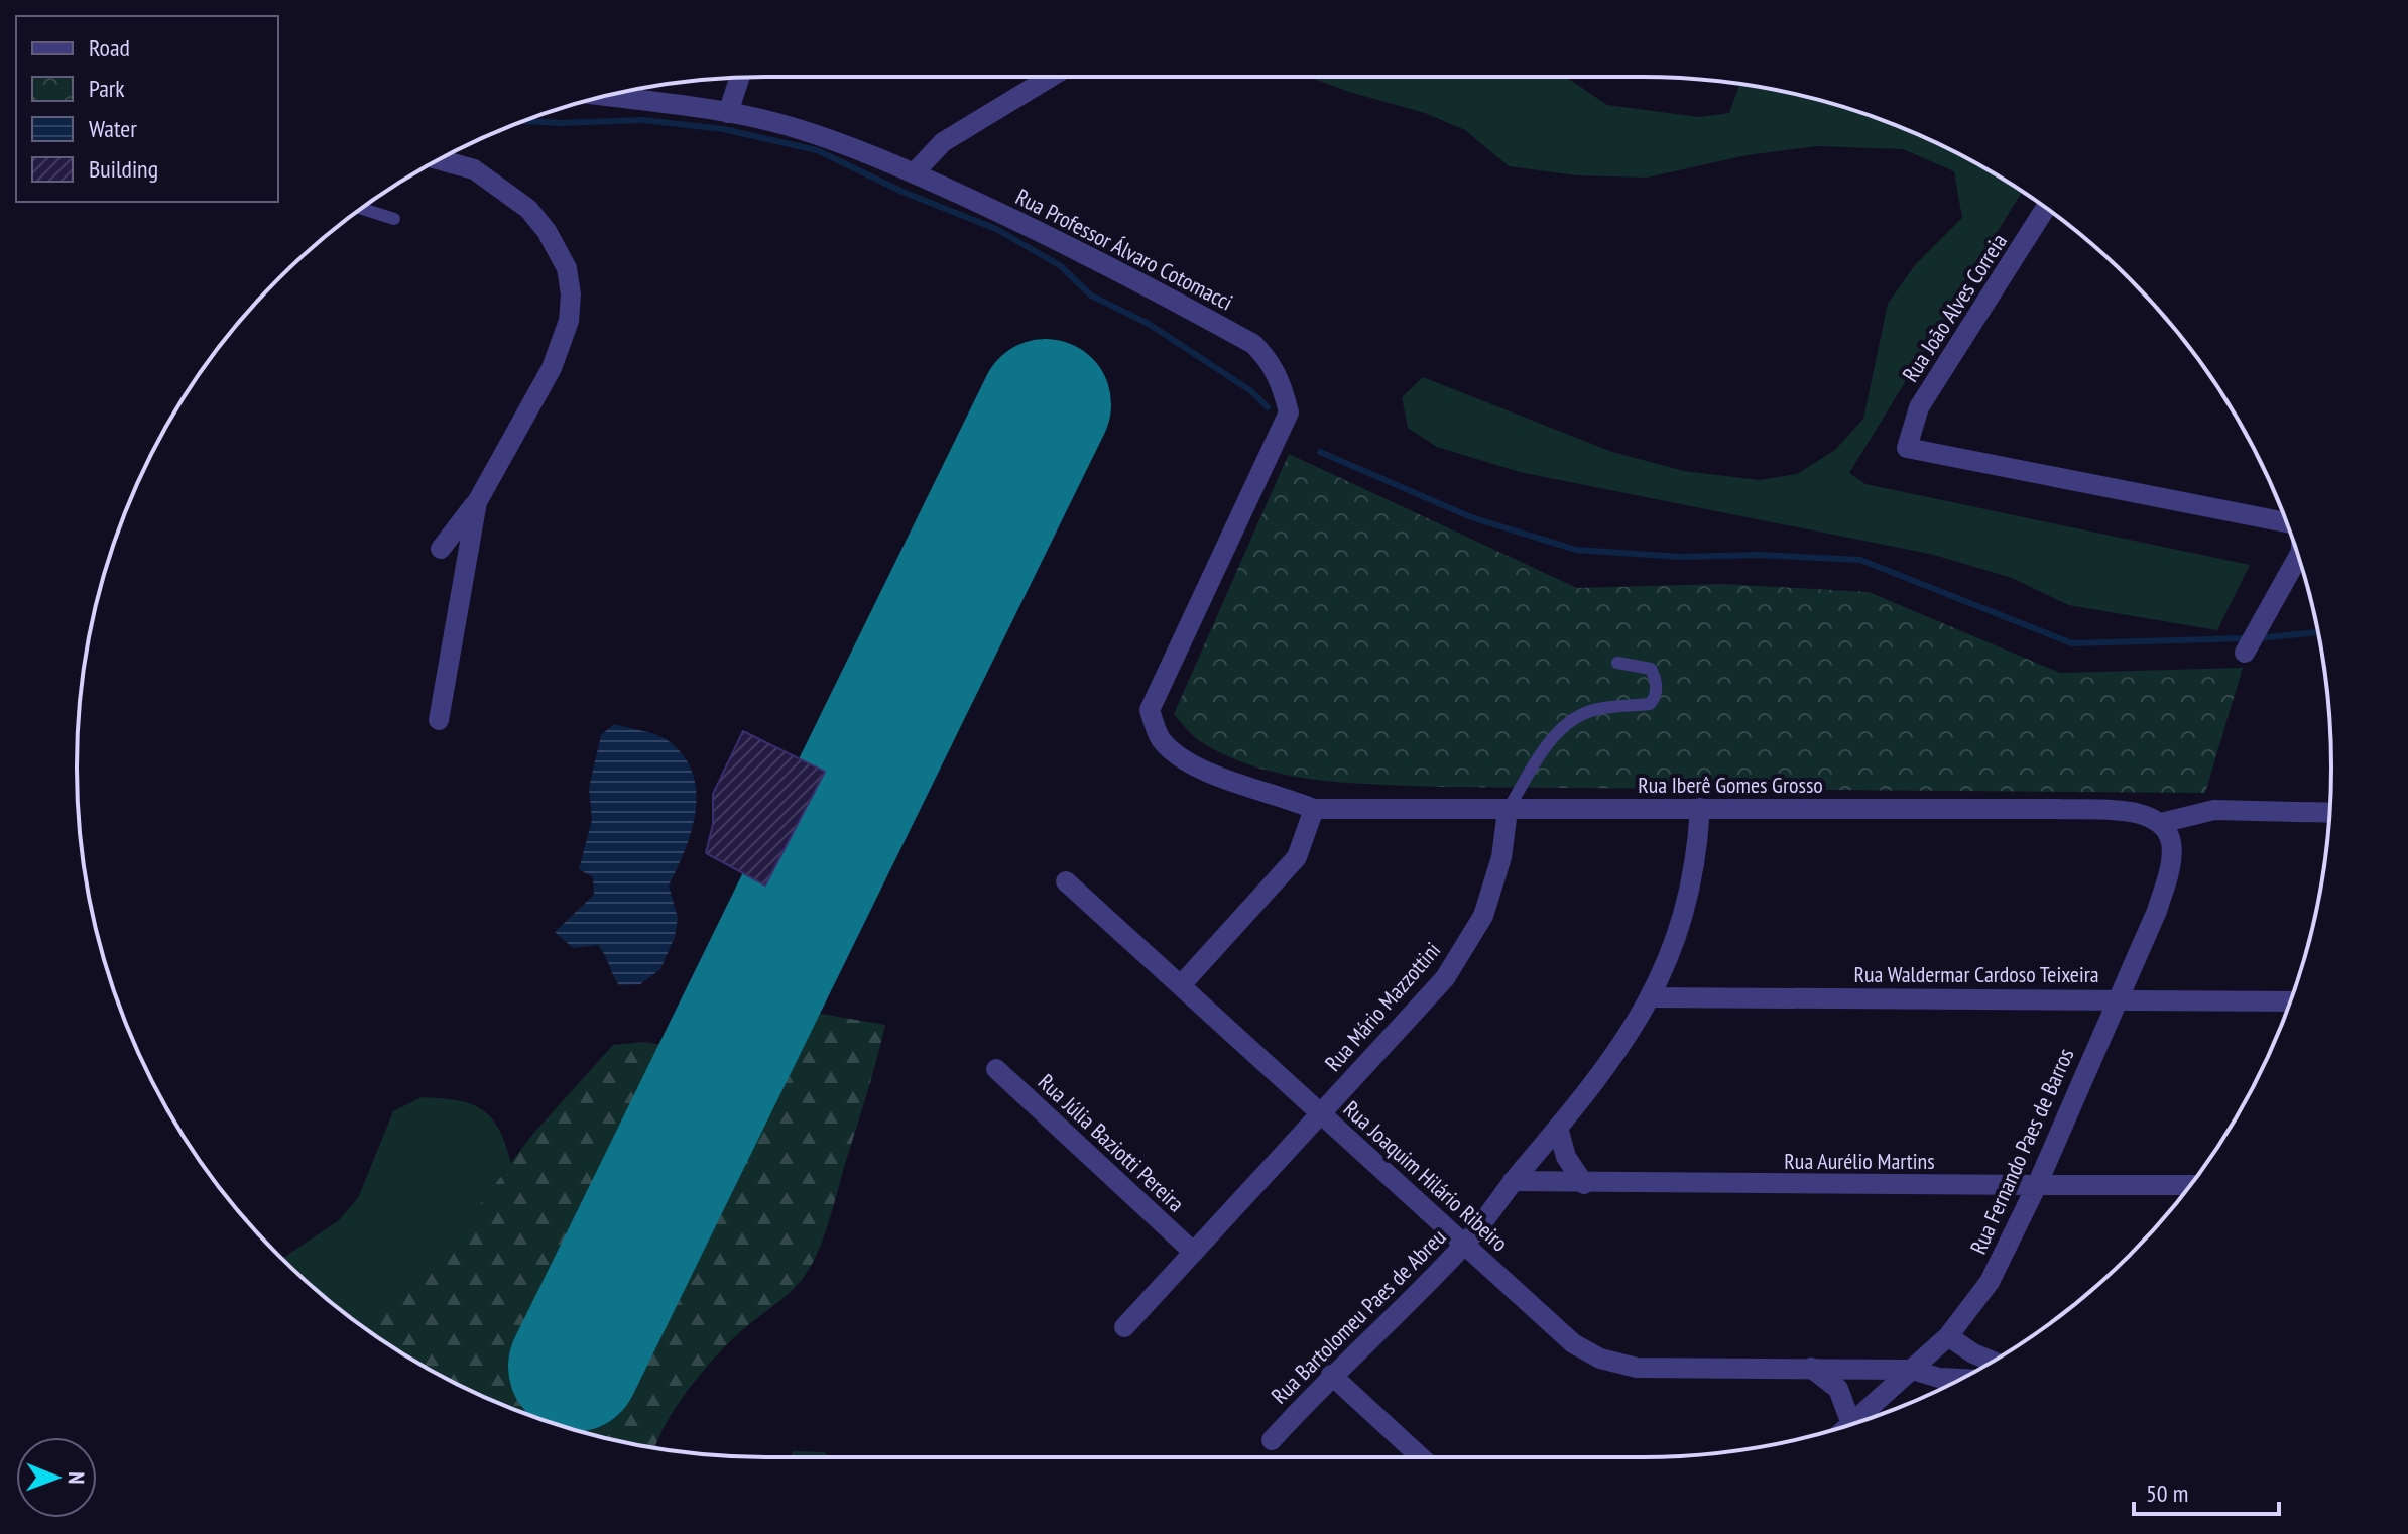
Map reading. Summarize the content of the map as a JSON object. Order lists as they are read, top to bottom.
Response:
{
  "streets": {
    "street": [
      "Rua Professor Álvaro Cotomacci",
      "Rua João Alves Correia",
      "Rua Iberê Gomes Grosso",
      "Rua Waldermar Cardoso Teixeira",
      "Rua Mário Mazzottini",
      "Rua Júlia Baziotti Pereira",
      "Rua Fernando Paes de Barros",
      "Rua Aurélio Martins",
      "Rua Joaquim Hilário Ribeiro",
      "Rua Bartolomeu Paes de Abreu"
    ]
  },
  "crossings": [
    ["Rua Professor Álvaro Cotomacci", "Rua Iberê Gomes Grosso"],
    ["Rua Iberê Gomes Grosso", "Rua Mário Mazzottini"],
    ["Rua Iberê Gomes Grosso", "Rua Fernando Paes de Barros"],
    ["Rua Iberê Gomes Grosso", "Rua Bartolomeu Paes de Abreu"],
    ["Rua Waldermar Cardoso Teixeira", "Rua Fernando Paes de Barros"],
    ["Rua Waldermar Cardoso Teixeira", "Rua Bartolomeu Paes de Abreu"],
    ["Rua Mário Mazzottini", "Rua Júlia Baziotti Pereira"],
    ["Rua Mário Mazzottini", "Rua Joaquim Hilário Ribeiro"],
    ["Rua Fernando Paes de Barros", "Rua Aurélio Martins"],
    ["Rua Fernando Paes de Barros", "Rua Joaquim Hilário Ribeiro"],
    ["Rua Aurélio Martins", "Rua Bartolomeu Paes de Abreu"],
    ["Rua Joaquim Hilário Ribeiro", "Rua Bartolomeu Paes de Abreu"]
  ],
  "legend": [
    "Road",
    "Park",
    "Water",
    "Building"
  ],
  "scale_bar": "50 m",
  "north": "right"
}
